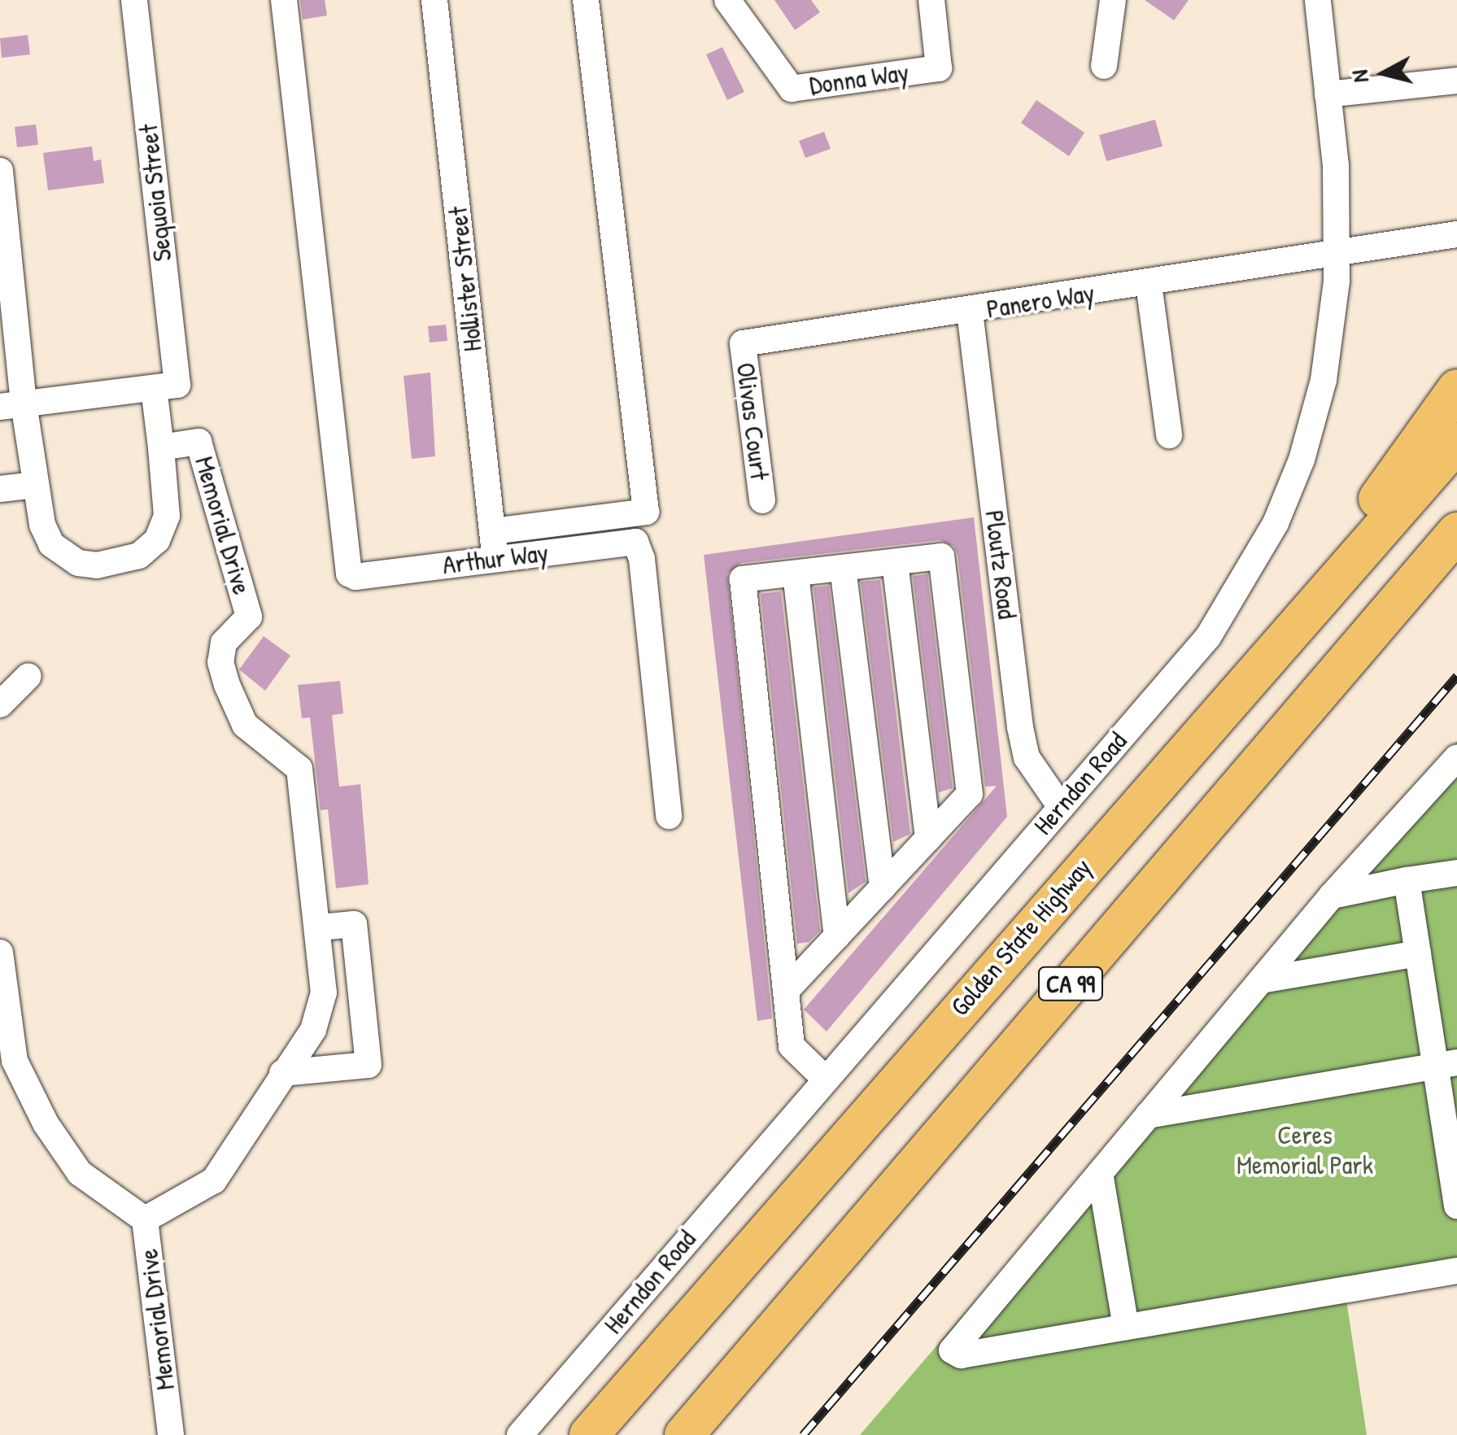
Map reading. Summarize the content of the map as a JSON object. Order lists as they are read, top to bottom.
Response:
{
  "streets": {
    "highway": ["Golden State Highway", "CA 99"],
    "street": [
      "Donna Way",
      "Sequoia Street",
      "Hollister Street",
      "Panero Way",
      "Olivas Court",
      "Memorial Drive",
      "Arthur Way",
      "Ploutz Road",
      "Herndon Road"
    ]
  },
  "crossings": [
    ["Sequoia Street", "Memorial Drive"],
    ["Hollister Street", "Arthur Way"],
    ["Panero Way", "Olivas Court"],
    ["Panero Way", "Ploutz Road"],
    ["Panero Way", "Herndon Road"],
    ["Ploutz Road", "Herndon Road"]
  ],
  "parks": ["Ceres Memorial Park"],
  "north": "left"
}
